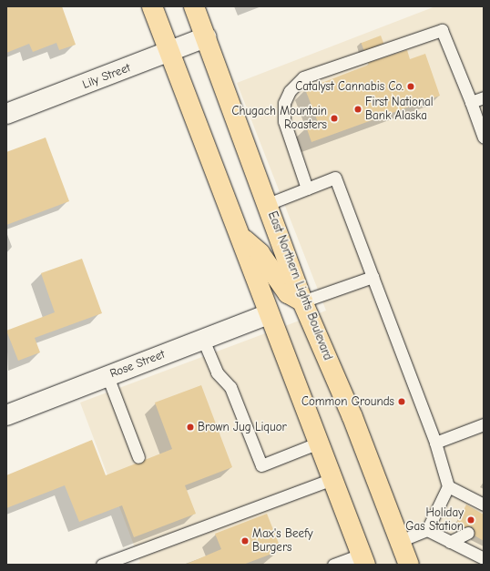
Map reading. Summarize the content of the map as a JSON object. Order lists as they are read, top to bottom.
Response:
{
  "streets": {
    "main road": ["East Northern Lights Boulevard"],
    "street": ["Lily Street", "Rose Street"]
  },
  "crossings": [
    ["Lily Street", "East Northern Lights Boulevard"]
  ],
  "places": [
    "Catalyst Cannabis Co.",
    "First National Bank Alaska",
    "Chugach Mountain Roasters",
    "Common Grounds",
    "Brown Jug Liquor",
    "Holiday Gas Station",
    "Max's Beefy Burgers"
  ]
}
